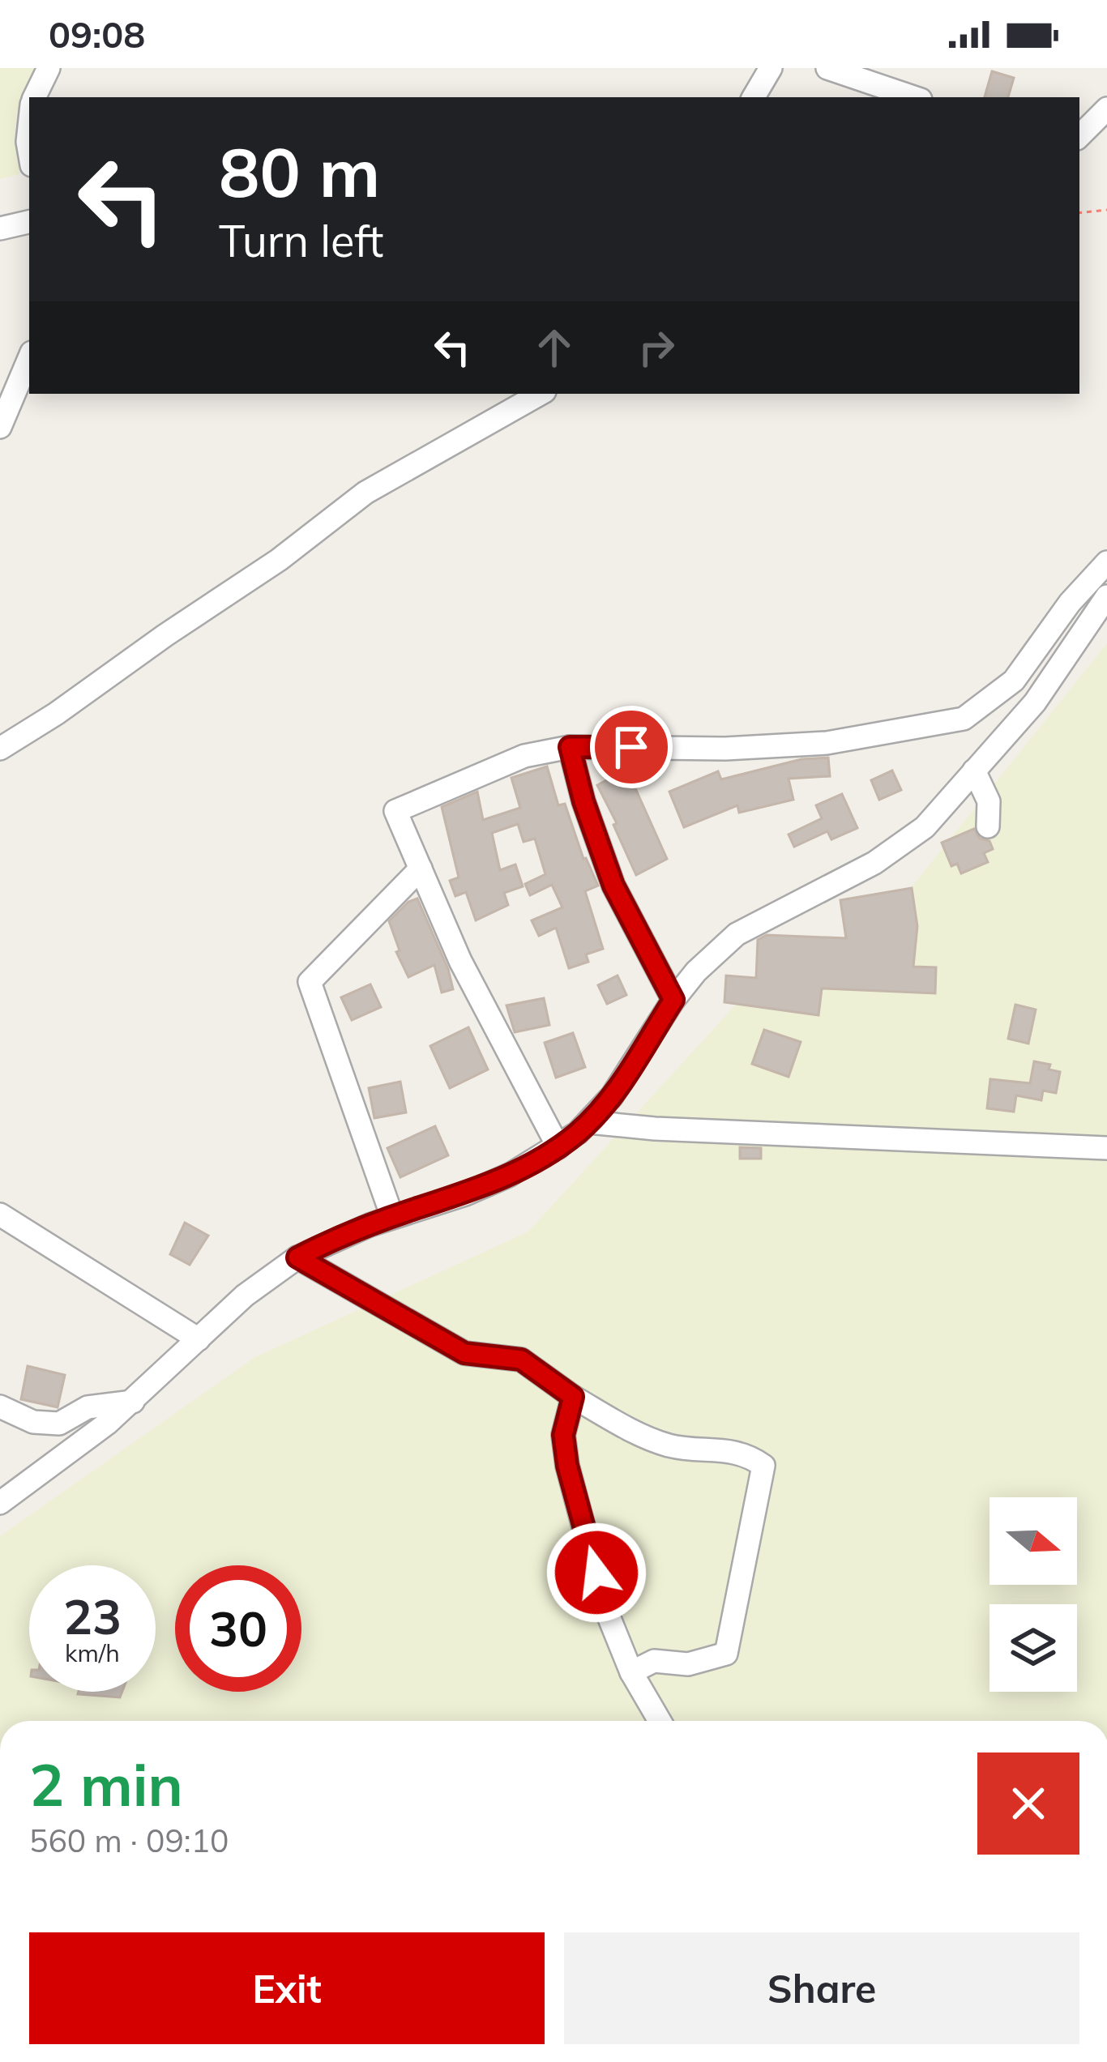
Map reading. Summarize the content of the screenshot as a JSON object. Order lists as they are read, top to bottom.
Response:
{
  "north": "right",
  "page": {
    "status": "09:08",
    "turn": ["80 m", "Turn left"],
    "speed": "23 km/h",
    "limit": "30",
    "heading": ["2 min", "560 m · 09:10"],
    "buttons": ["Exit", "Share"]
  }
}
